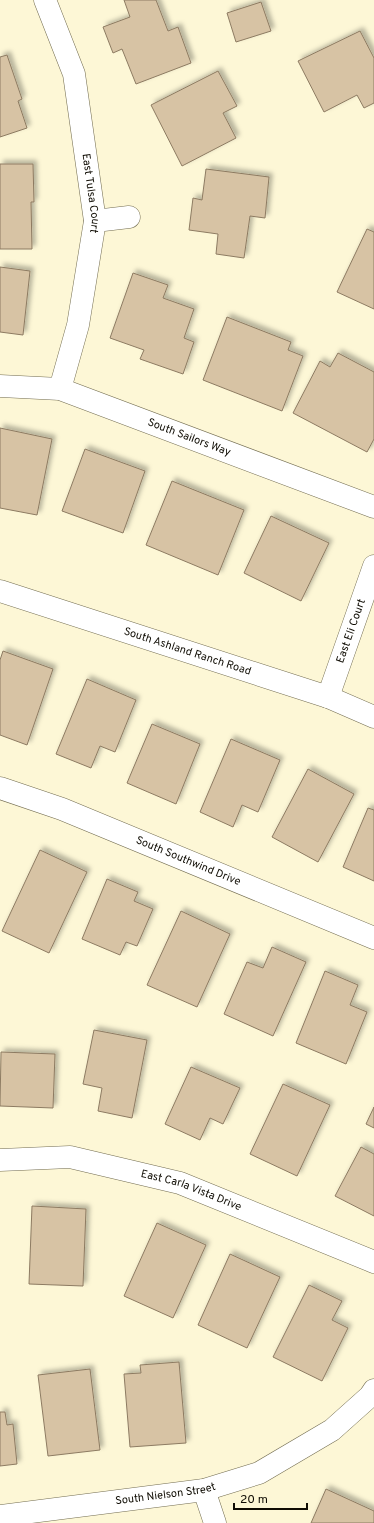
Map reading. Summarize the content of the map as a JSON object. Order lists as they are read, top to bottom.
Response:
{
  "streets": {
    "street": [
      "East Tulsa Court",
      "South Sailors Way",
      "East Eli Court",
      "South Ashland Ranch Road",
      "South Southwind Drive",
      "East Carla Vista Drive",
      "South Nielson Street"
    ]
  },
  "crossings": [
    ["East Tulsa Court", "South Sailors Way"],
    ["East Eli Court", "South Ashland Ranch Road"]
  ],
  "scale_bar": "20 m"
}
